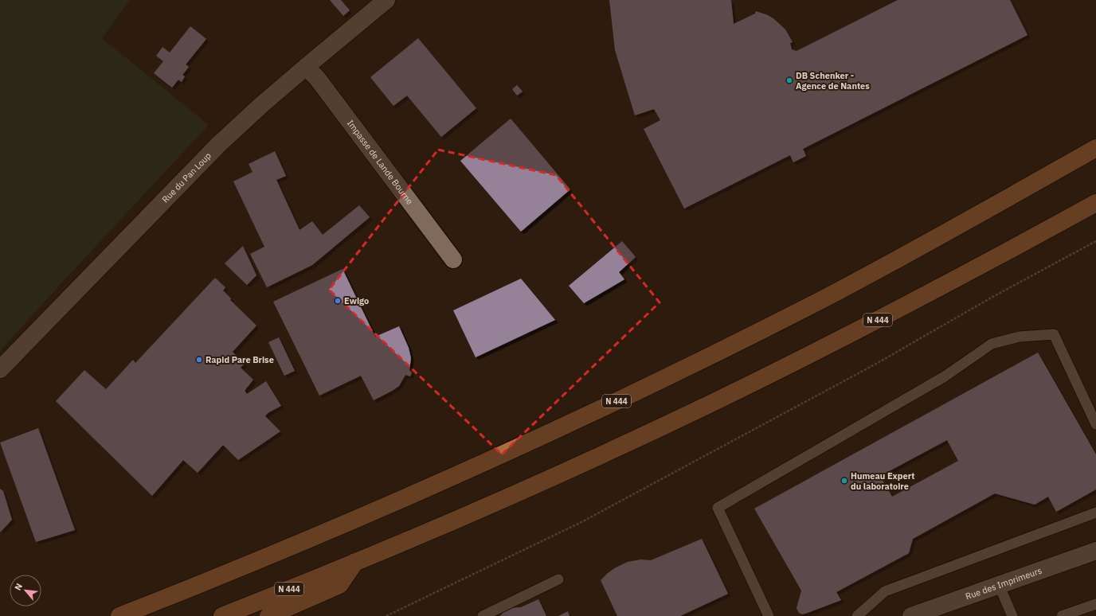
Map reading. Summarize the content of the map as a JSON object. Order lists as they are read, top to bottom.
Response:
{
  "streets": {
    "highway": ["N 444"],
    "street": ["Impasse de Lande Bourne", "Rue du Pan Loup", "Rue des Imprimeurs"]
  },
  "crossings": [
    ["Impasse de Lande Bourne", "Rue du Pan Loup"]
  ],
  "places": [
    "DB Schenker - Agence de Nantes",
    "Ewigo",
    "Rapid Pare Brise",
    "Humeau Expert du laboratoire"
  ],
  "north": "top left"
}
